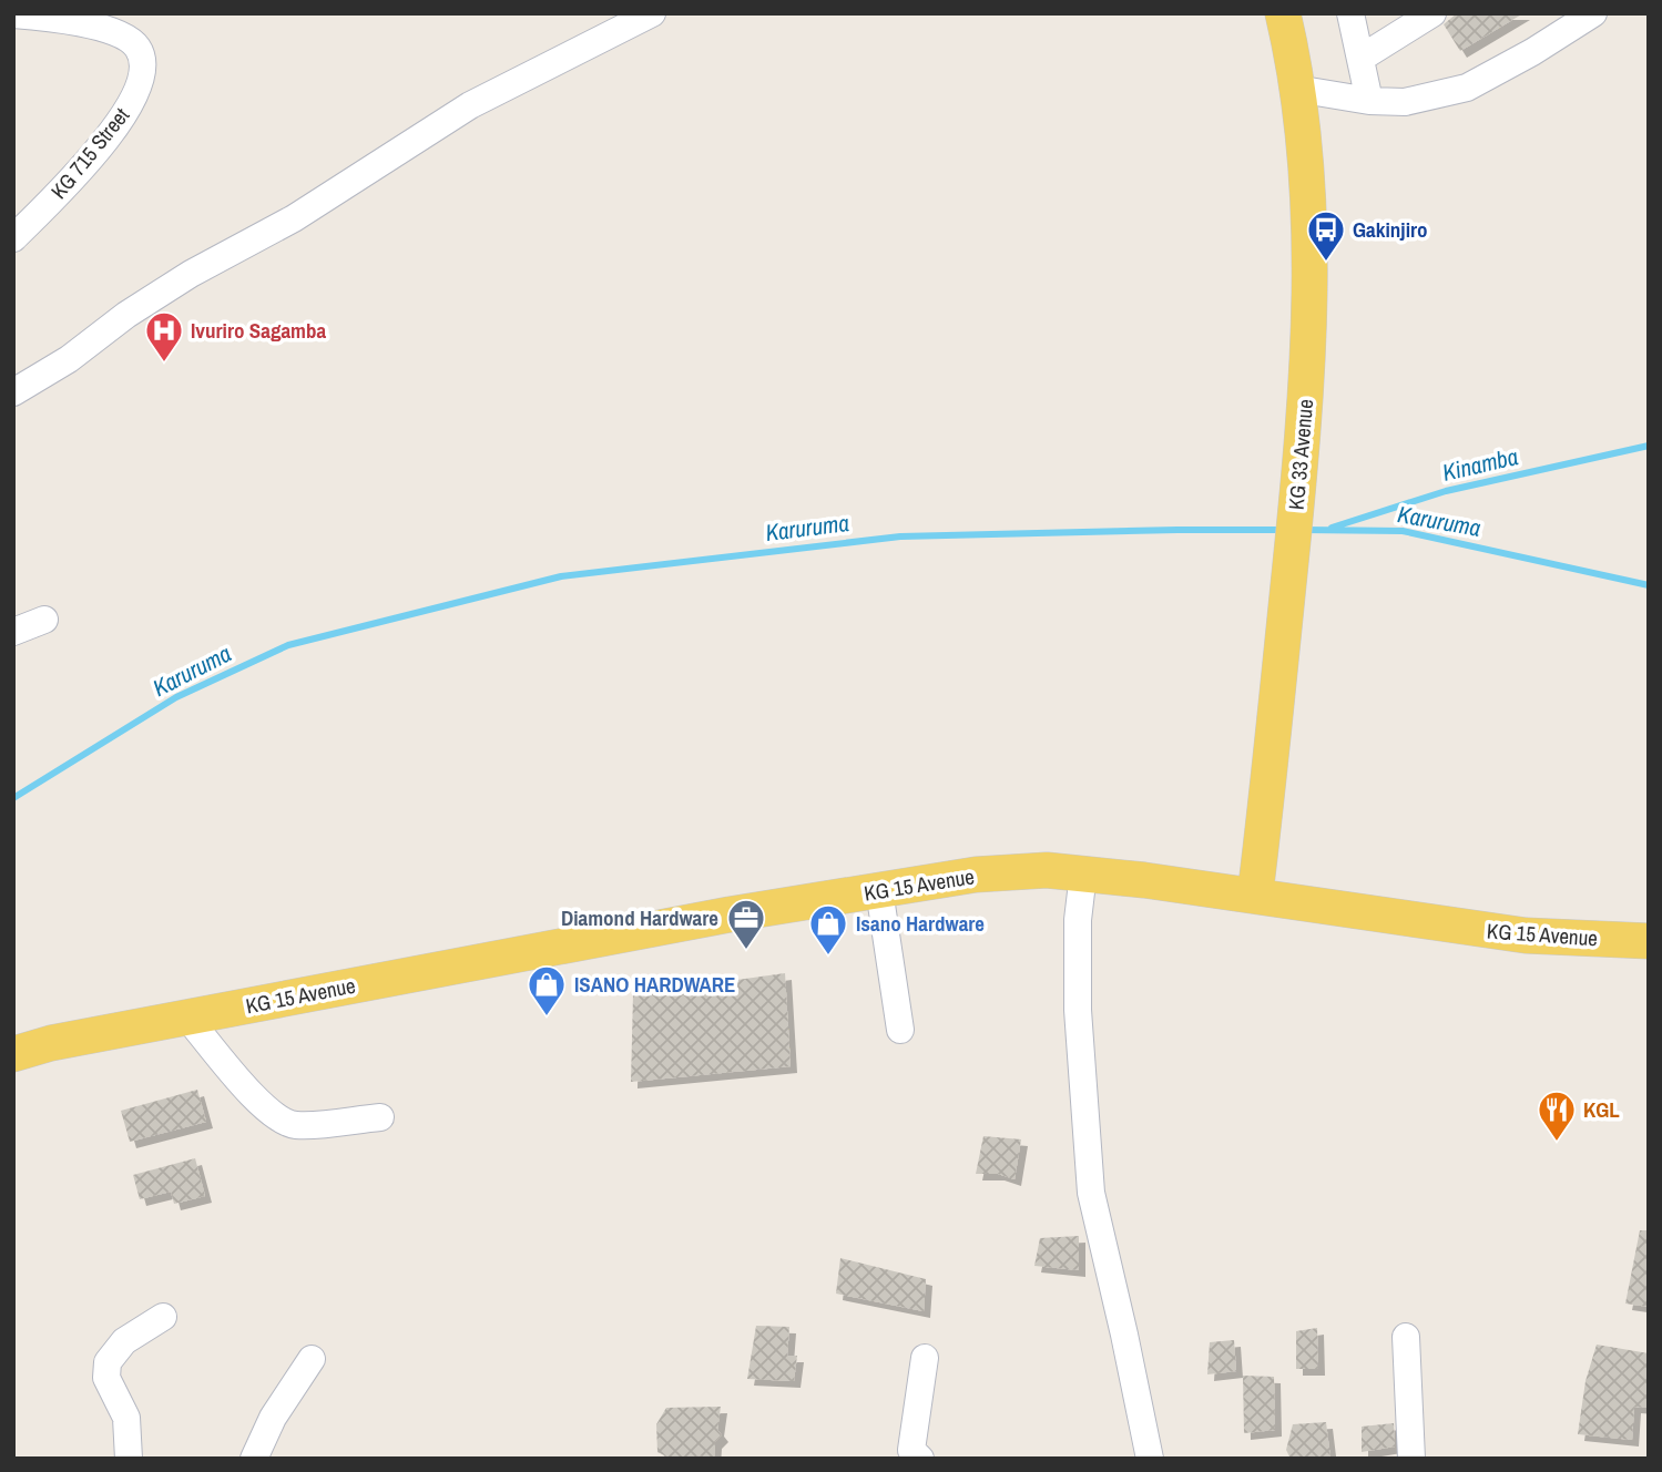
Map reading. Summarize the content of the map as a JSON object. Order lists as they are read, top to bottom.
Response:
{
  "streets": {
    "main road": ["KG 33 Avenue", "KG 15 Avenue"],
    "street": ["KG 715 Street"]
  },
  "crossings": [
    ["KG 33 Avenue", "KG 15 Avenue"]
  ],
  "water": ["Kinamba", "Karuruma"],
  "places": {
    "bus stop": ["Gakinjiro"],
    "hospital": ["Ivuriro Sagamba"],
    "office": ["Diamond Hardware"],
    "shop": ["Isano Hardware", "ISANO HARDWARE"],
    "restaurant": ["KGL"]
  }
}
